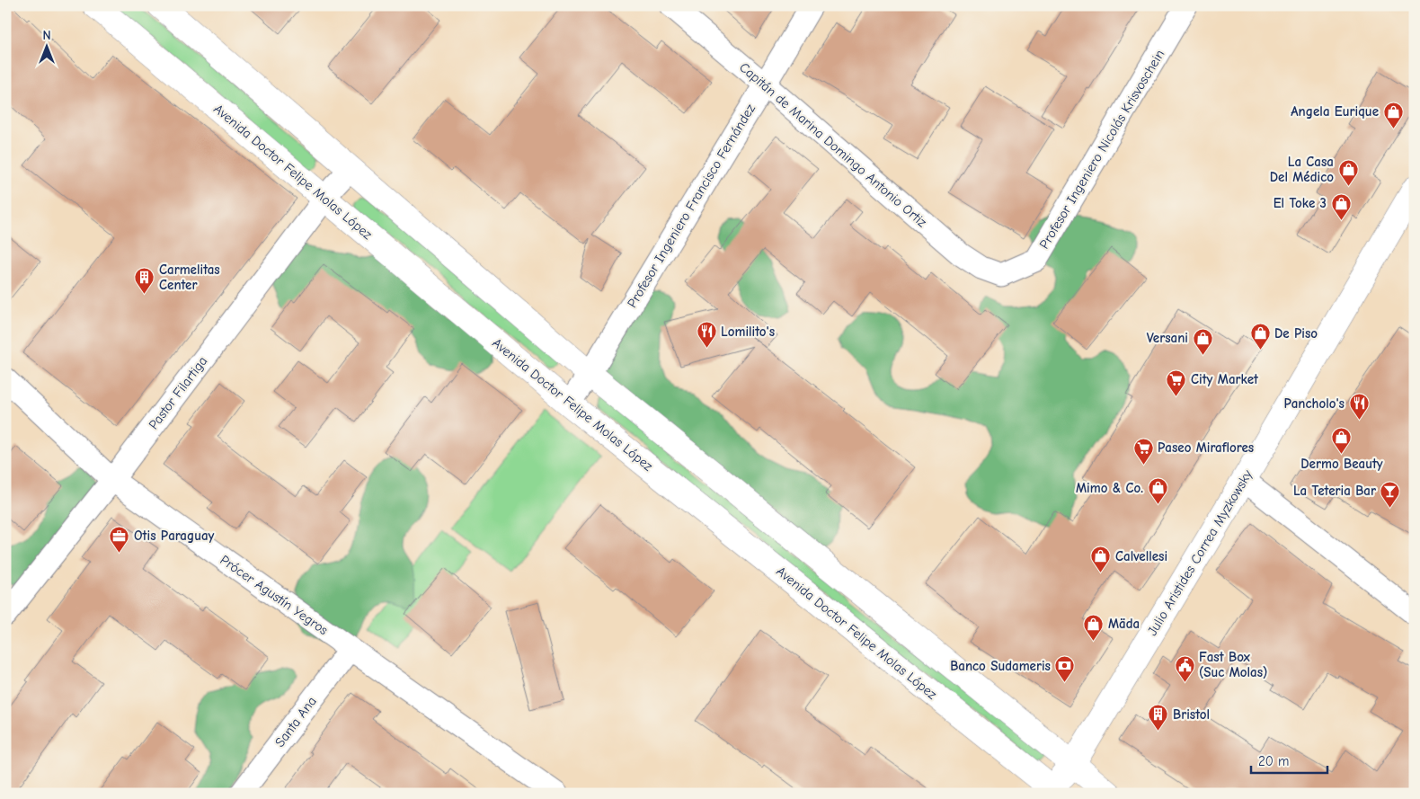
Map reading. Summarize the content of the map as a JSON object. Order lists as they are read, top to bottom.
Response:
{
  "streets": {
    "main road": ["Avenida Doctor Felipe Molas López", "Julio Aristides Correa Myzkowsky"],
    "street": [
      "Capitán de Marina Domingo Antonio Ortiz",
      "Profesor Ingeniero Nicolás Krisvoschein",
      "Profesor Ingeniero Francisco Fernández",
      "Pastor Filartiga",
      "Prócer Agustín Yegros",
      "Santa Ana"
    ]
  },
  "crossings": [
    ["Capitán de Marina Domingo Antonio Ortiz", "Profesor Ingeniero Nicolás Krisvoschein"],
    ["Capitán de Marina Domingo Antonio Ortiz", "Profesor Ingeniero Francisco Fernández"],
    ["Avenida Doctor Felipe Molas López", "Profesor Ingeniero Francisco Fernández"],
    ["Avenida Doctor Felipe Molas López", "Pastor Filartiga"],
    ["Avenida Doctor Felipe Molas López", "Julio Aristides Correa Myzkowsky"],
    ["Pastor Filartiga", "Prócer Agustín Yegros"],
    ["Prócer Agustín Yegros", "Santa Ana"]
  ],
  "places": {
    "shop": [
      "Angela Eurique",
      "La Casa Del Médico",
      "El Toke 3",
      "De Piso",
      "Versani",
      "Dermo Beauty",
      "Mimo & Co.",
      "Calvellesi",
      "Mäda"
    ],
    "building": ["Carmelitas Center", "Bristol"],
    "restaurant": ["Lomilito's", "Pancholo's"],
    "supermarket": ["City Market", "Paseo Miraflores"],
    "bar": ["La Teteria Bar"],
    "office": ["Otis Paraguay"],
    "public building": ["Fast Box (Suc Molas)"],
    "bank": ["Banco Sudameris"]
  },
  "scale_bar": "20 m",
  "north": "top"
}
